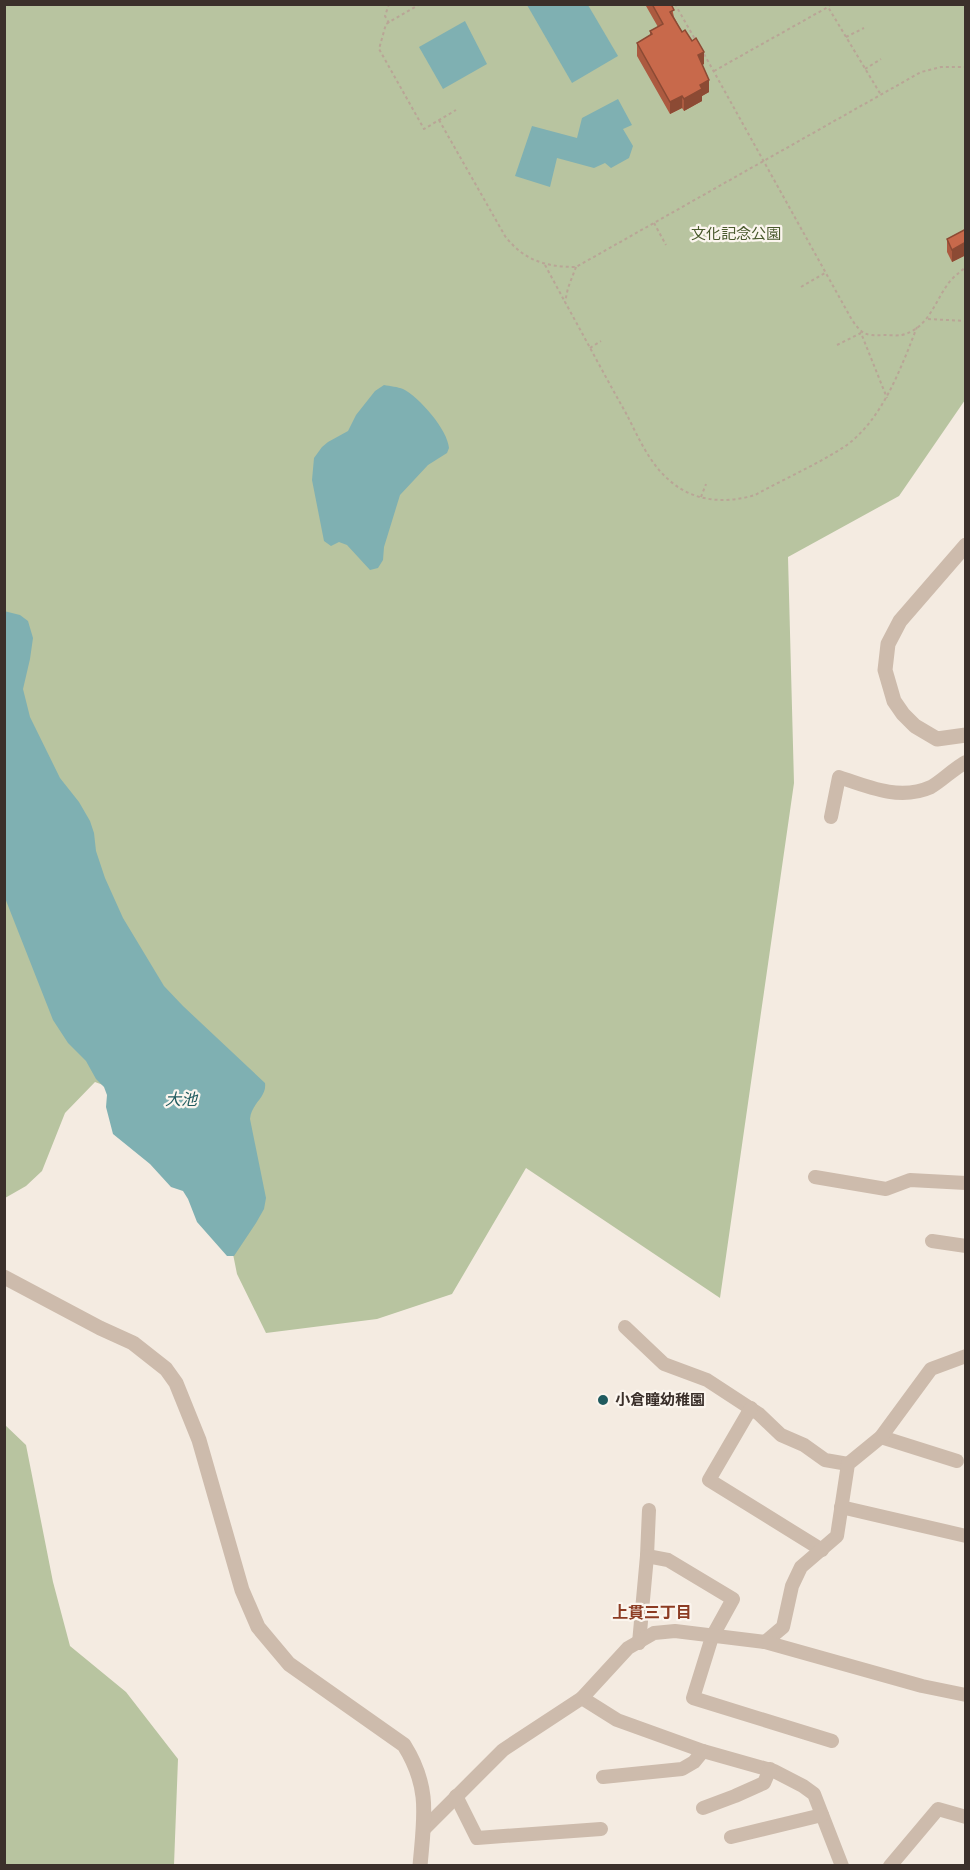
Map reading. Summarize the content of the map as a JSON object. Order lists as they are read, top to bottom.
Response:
{
  "districts": ["上貫三丁目"],
  "water": ["大池"],
  "parks": ["文化記念公園"],
  "places": ["小倉瞳幼稚園"]
}
